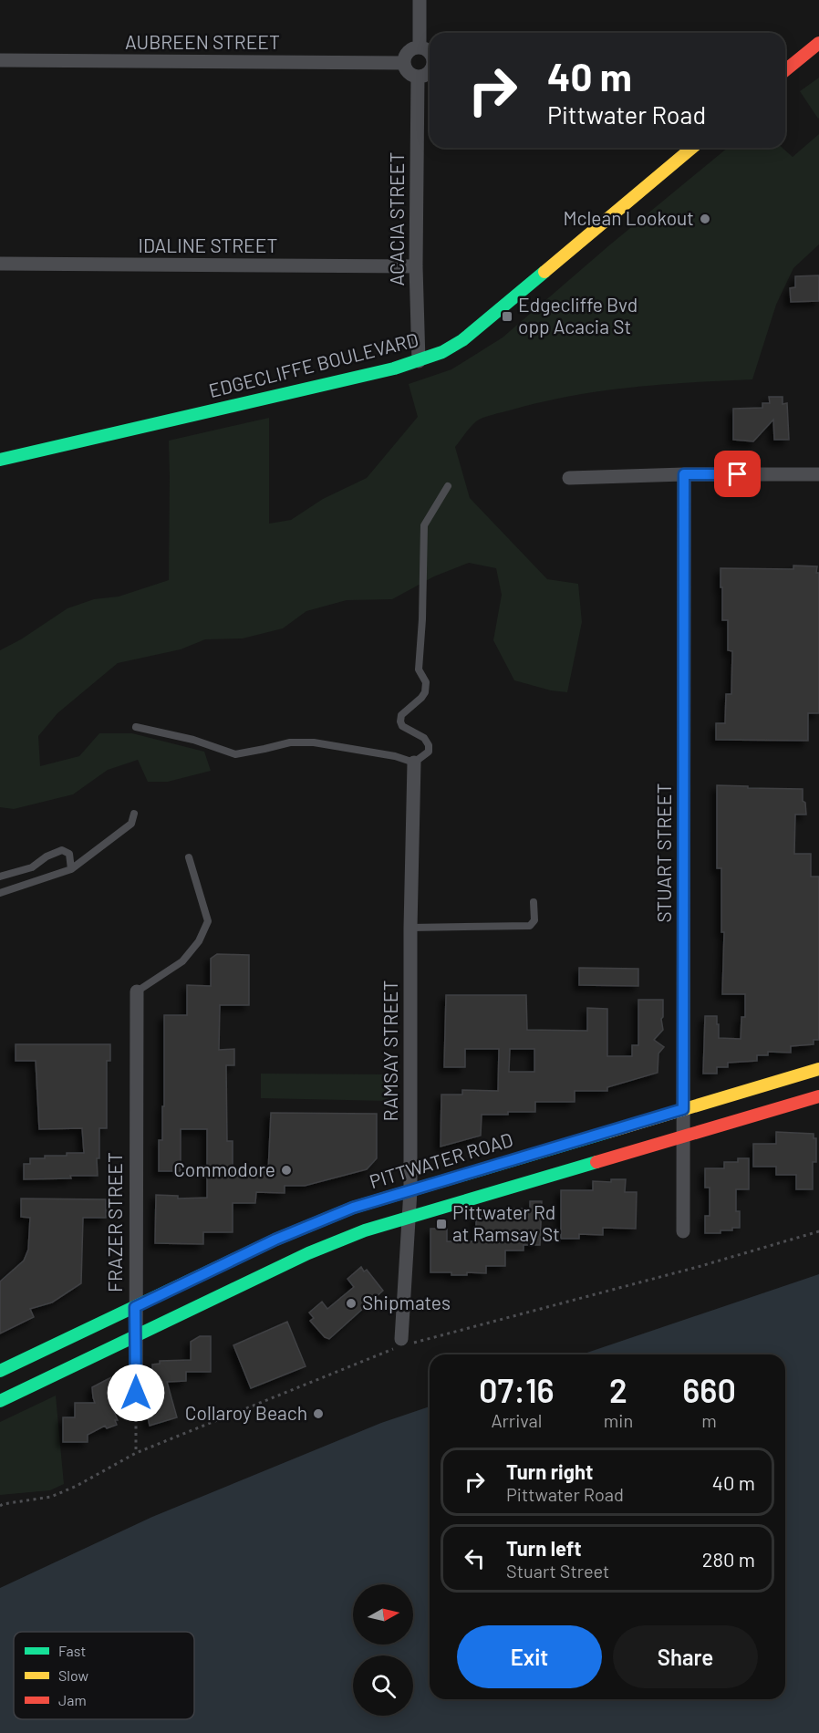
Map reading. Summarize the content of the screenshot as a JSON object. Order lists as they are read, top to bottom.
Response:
{
  "streets": {
    "main road": ["EDGECLIFFE BOULEVARD", "PITTWATER ROAD"],
    "street": [
      "AUBREEN STREET",
      "ACACIA STREET",
      "IDALINE STREET",
      "STUART STREET",
      "RAMSAY STREET",
      "FRAZER STREET"
    ]
  },
  "crossings": [
    ["ACACIA STREET", "IDALINE STREET"],
    ["ACACIA STREET", "EDGECLIFFE BOULEVARD"],
    ["STUART STREET", "PITTWATER ROAD"],
    ["RAMSAY STREET", "PITTWATER ROAD"],
    ["PITTWATER ROAD", "FRAZER STREET"]
  ],
  "places": {
    "other": [
      "Mclean Lookout",
      "Commodore",
      "Shipmates",
      "Collaroy Beach"
    ],
    "transit": ["Edgecliffe Bvd opp Acacia St", "Pittwater Rd at Ramsay St"]
  },
  "legend": ["Fast", "Slow", "Jam"],
  "north": "right",
  "page": {
    "turn": ["40 m", "Pittwater Road"],
    "eta": [
      "07:16",
      "Arrival",
      "2",
      "min",
      "660",
      "m"
    ],
    "list": [
      {
        "name": "Turn right",
        "note": "Pittwater Road",
        "value": "40 m"
      },
      {
        "name": "Turn left",
        "note": "Stuart Street",
        "value": "280 m"
      }
    ],
    "buttons": ["Exit", "Share"]
  }
}
